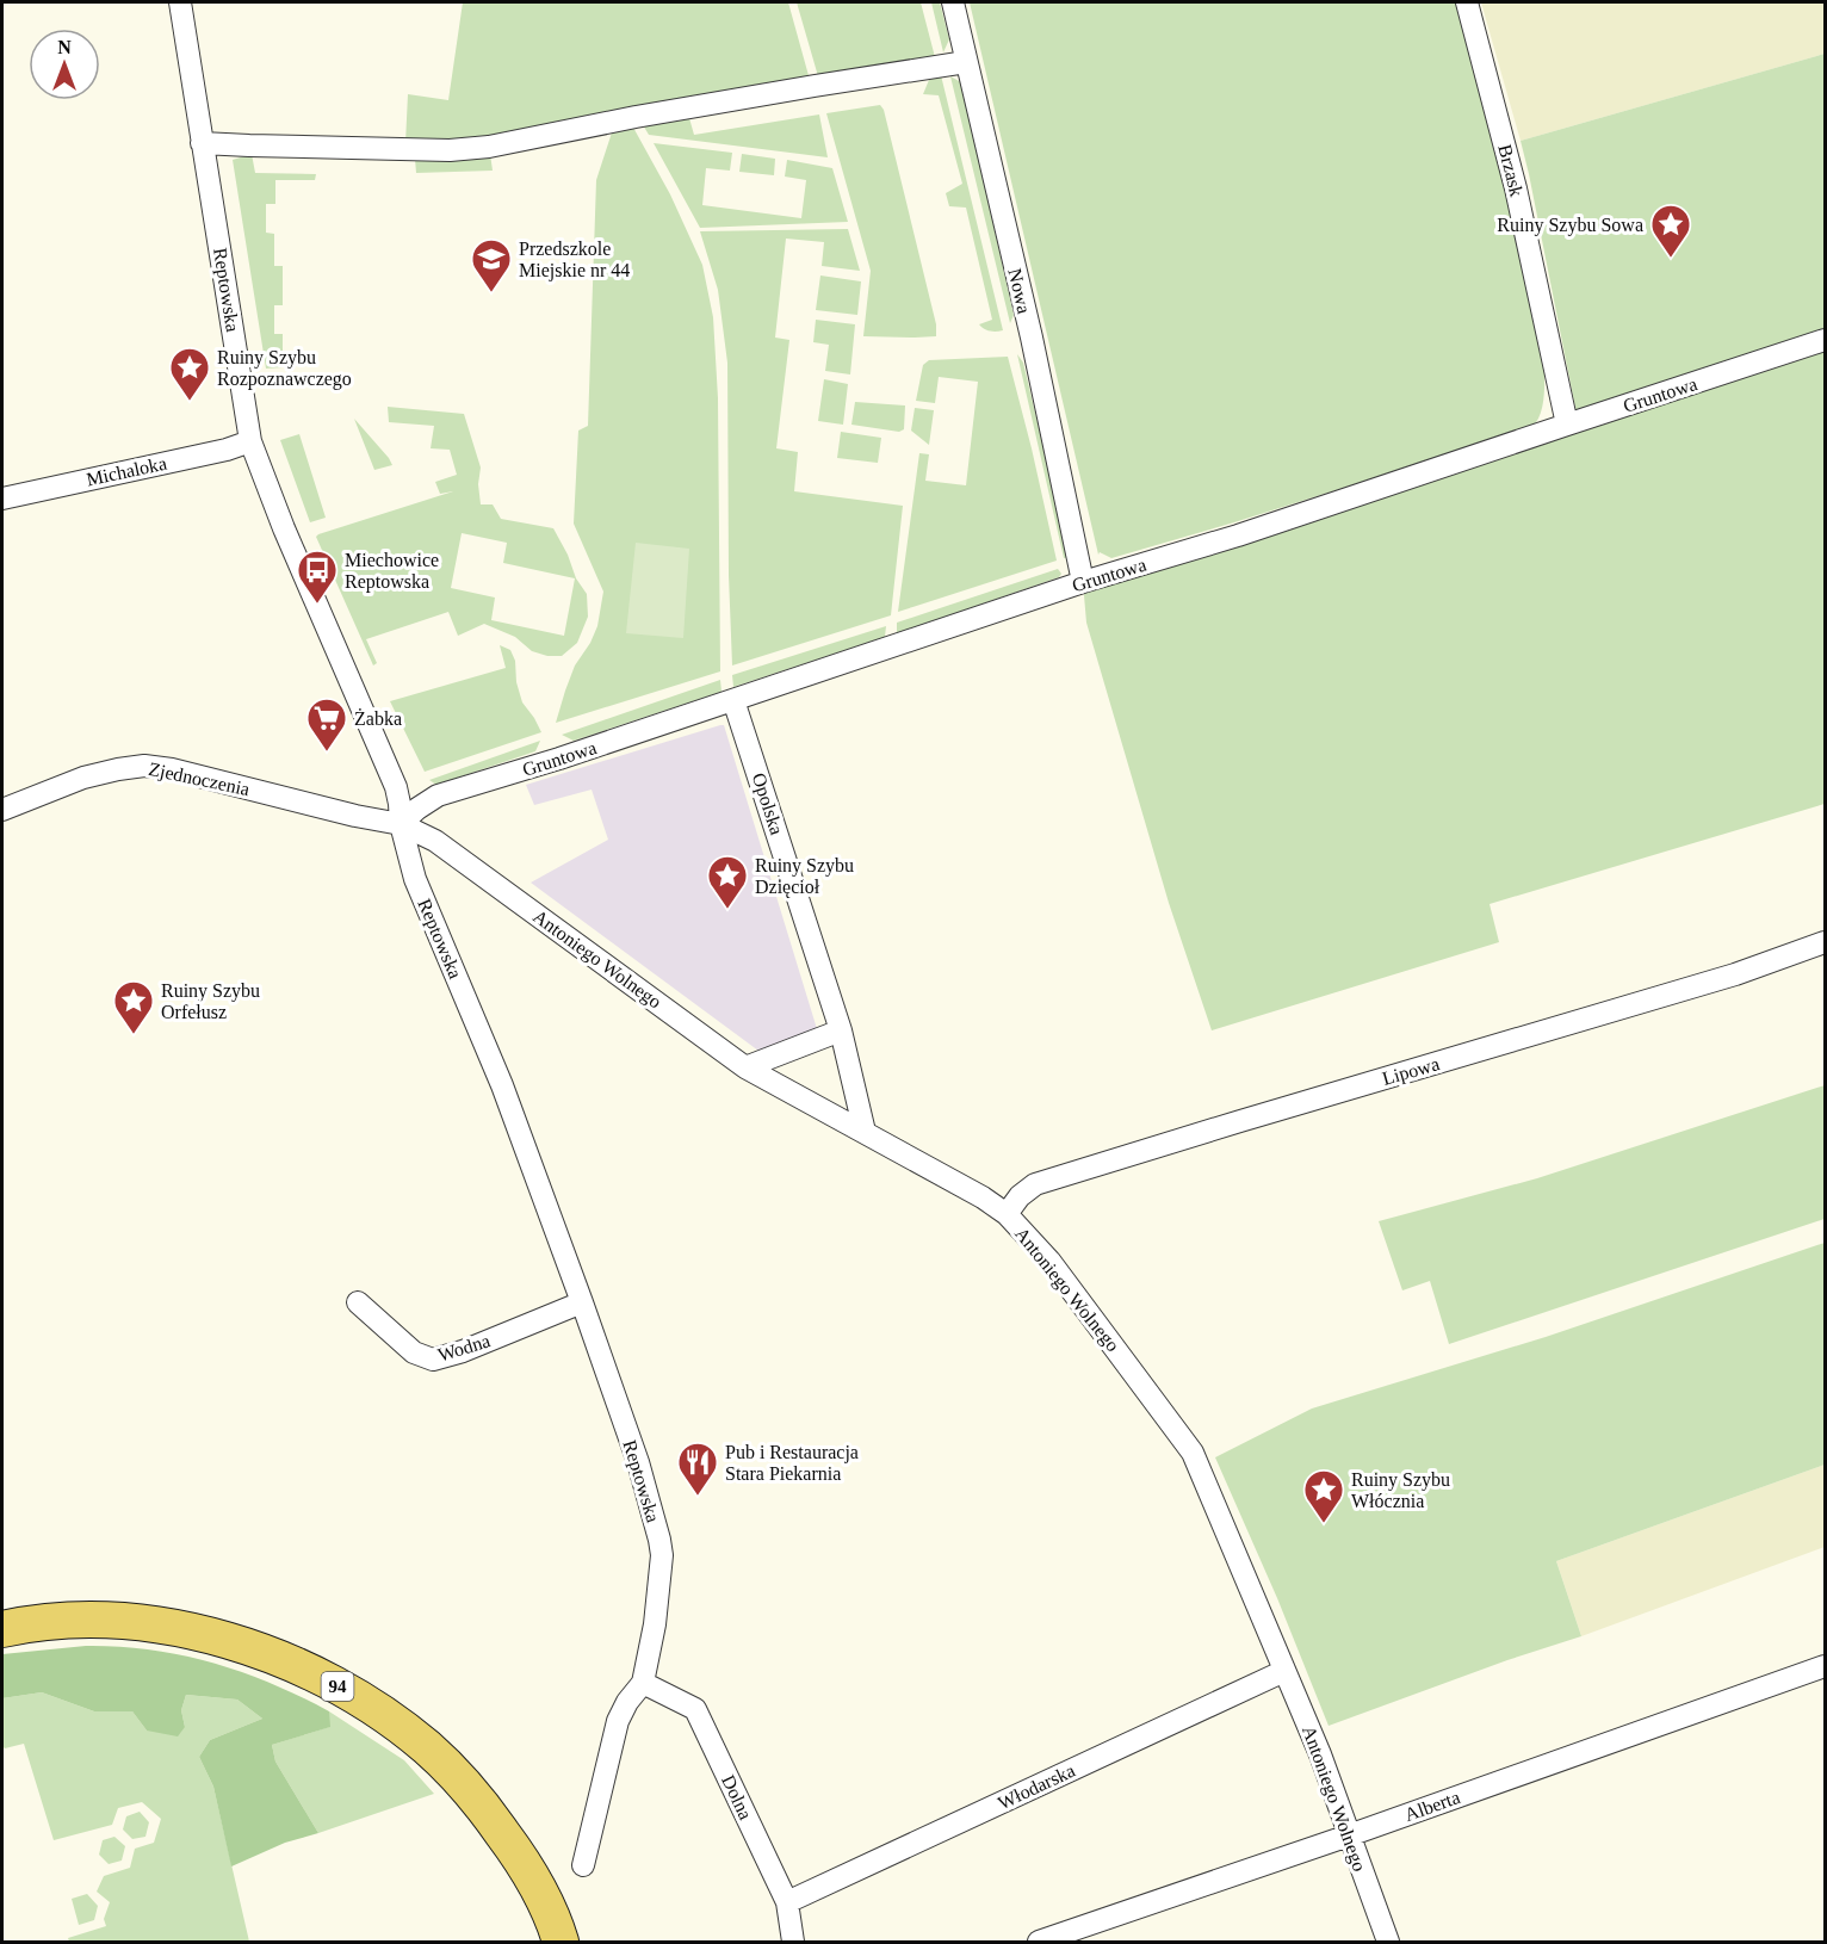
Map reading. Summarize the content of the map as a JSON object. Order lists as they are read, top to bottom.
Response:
{
  "streets": {
    "main road": ["94"],
    "street": [
      "Brzask",
      "Reptowska",
      "Nowa",
      "Gruntowa",
      "Michaloka",
      "Zjednoczenia",
      "Opolska",
      "Antoniego Wolnego",
      "Lipowa",
      "Wodna",
      "Włodarska",
      "Dolna",
      "Alberta"
    ]
  },
  "crossings": [
    ["Brzask", "Gruntowa"],
    ["Reptowska", "Gruntowa"],
    ["Reptowska", "Michaloka"],
    ["Reptowska", "Zjednoczenia"],
    ["Reptowska", "Antoniego Wolnego"],
    ["Reptowska", "Wodna"],
    ["Reptowska", "Dolna"],
    ["Nowa", "Gruntowa"],
    ["Gruntowa", "Zjednoczenia"],
    ["Gruntowa", "Opolska"],
    ["Gruntowa", "Antoniego Wolnego"],
    ["Zjednoczenia", "Antoniego Wolnego"],
    ["Opolska", "Antoniego Wolnego"],
    ["Antoniego Wolnego", "Lipowa"],
    ["Antoniego Wolnego", "Włodarska"],
    ["Antoniego Wolnego", "Alberta"],
    ["Włodarska", "Dolna"]
  ],
  "places": {
    "place": [
      "Ruiny Szybu Sowa",
      "Ruiny Szybu Rozpoznawczego",
      "Ruiny Szybu Dzięcioł",
      "Ruiny Szybu Orfełusz",
      "Ruiny Szybu Włócznia"
    ],
    "school or university": ["Przedszkole Miejskie nr 44"],
    "bus stop": ["Miechowice Reptowska"],
    "supermarket": ["Żabka"],
    "restaurant": ["Pub i Restauracja Stara Piekarnia"]
  },
  "north": "top"
}
